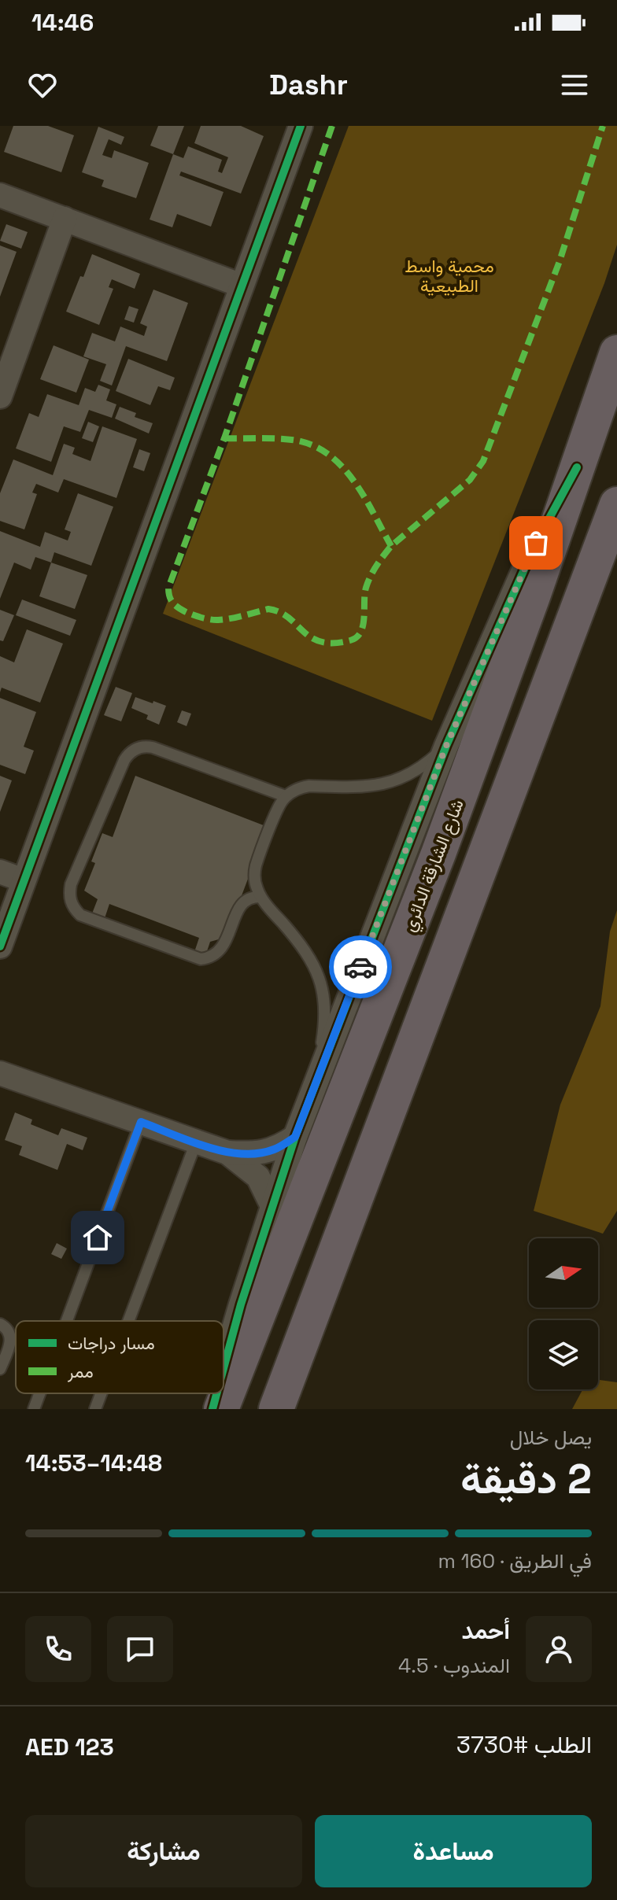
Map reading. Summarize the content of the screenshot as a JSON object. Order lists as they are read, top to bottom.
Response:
{
  "streets": {
    "highway": ["شارع الشارقة الدائري"]
  },
  "parks": ["محمية واسط الطبيعية"],
  "legend": ["مسار دراجات", "ممر"],
  "north": "right",
  "page": {
    "status": "14:46",
    "header": "Dashr",
    "heading": ["2 دقيقة", "يصل خلال", "14:48–14:53"],
    "panel": [
      "أحمد",
      "المندوب · 4.5",
      "الطلب #3730",
      "AED 123"
    ],
    "bar": "في الطريق · 160 m",
    "buttons": ["مساعدة", "مشاركة"]
  }
}
